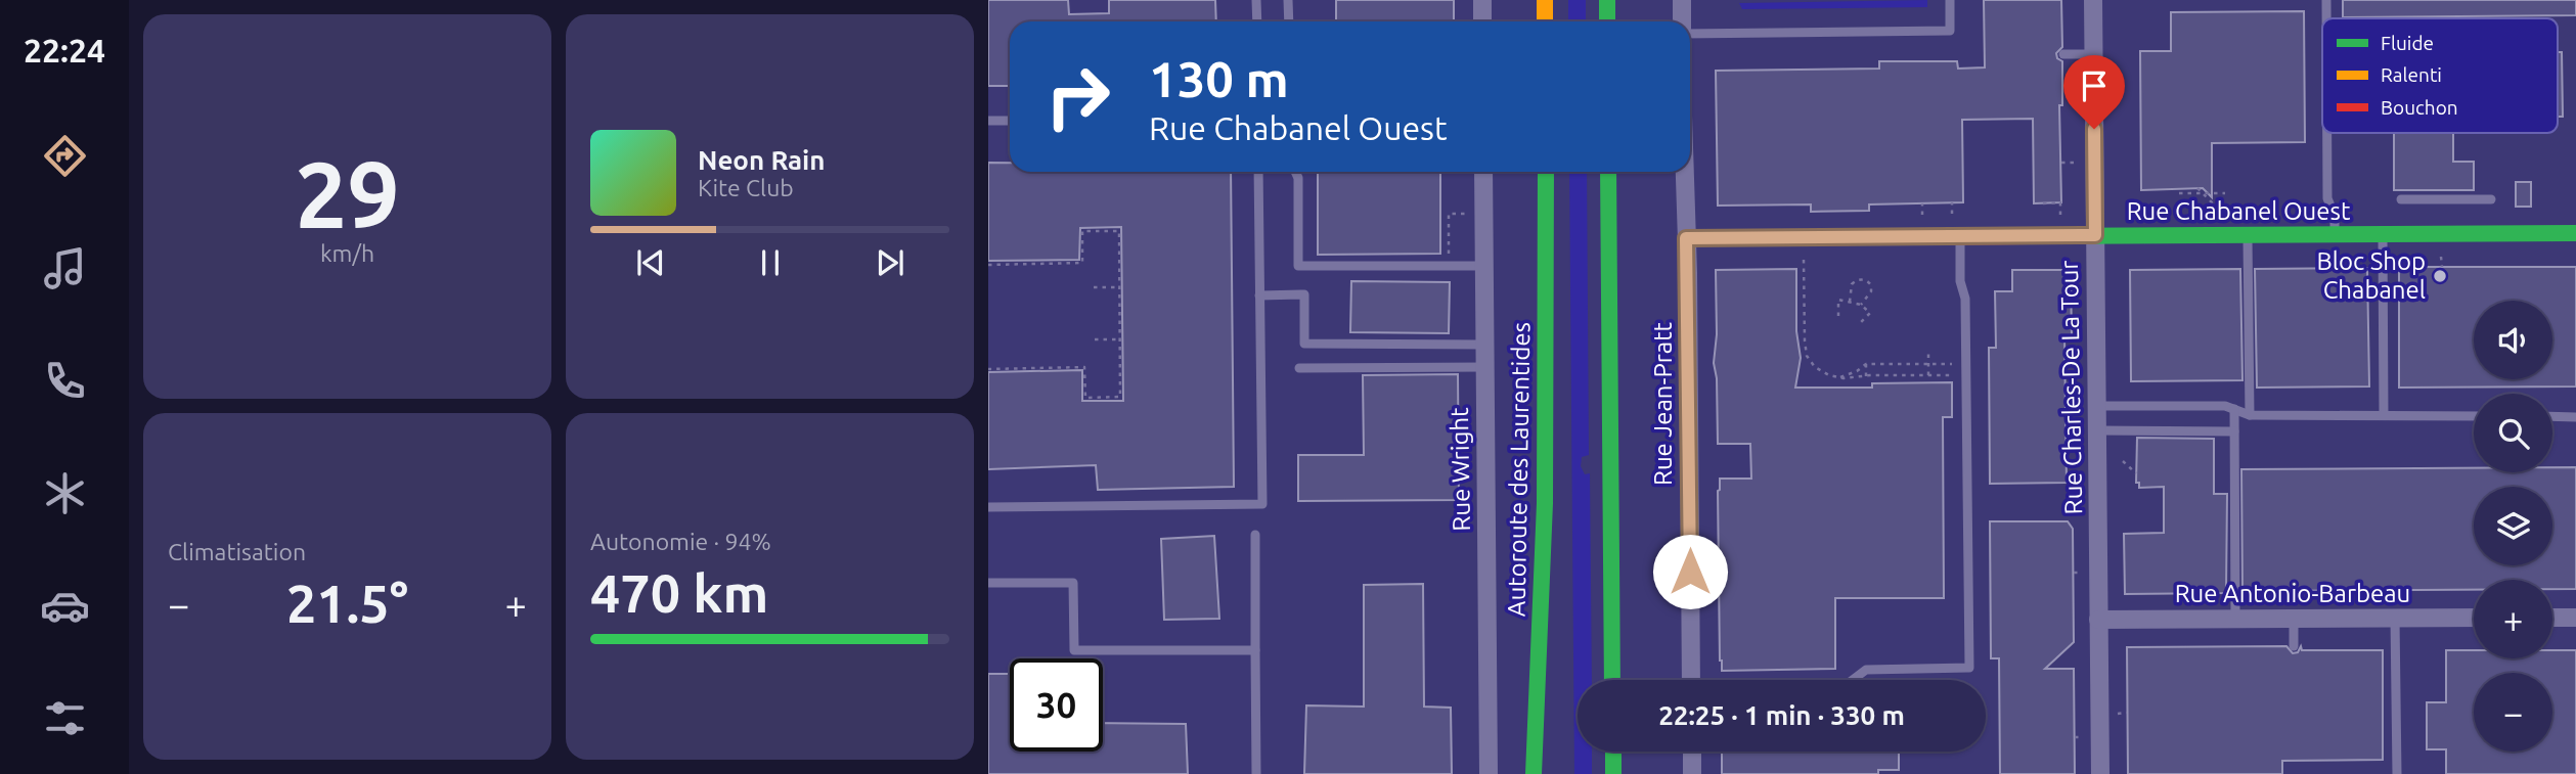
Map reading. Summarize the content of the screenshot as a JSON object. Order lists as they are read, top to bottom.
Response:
{
  "streets": {
    "main road": ["Rue Chabanel Ouest", "Autoroute des Laurentides"],
    "street": [
      "Rue Charles-De La Tour",
      "Rue Jean-Pratt",
      "Rue Wright",
      "Rue Antonio-Barbeau"
    ]
  },
  "crossings": [
    ["Rue Chabanel Ouest", "Rue Charles-De La Tour"],
    ["Rue Chabanel Ouest", "Rue Jean-Pratt"],
    ["Rue Charles-De La Tour", "Rue Antonio-Barbeau"]
  ],
  "places": ["Bloc Shop Chabanel"],
  "legend": ["Fluide", "Ralenti", "Bouchon"],
  "page": {
    "tabs": "22:24",
    "tile": [
      ["29", "km/h"],
      "Climatisation",
      ["Autonomie · 94%", "470 km"]
    ],
    "turn": ["130 m", "Rue Chabanel Ouest"],
    "song": ["Neon Rain", "Kite Club"],
    "map_buttons": ["+", "−"],
    "heat": ["−", "21.5°", "+"],
    "limit": "30",
    "trip": "22:25 · 1 min · 330 m"
  }
}
